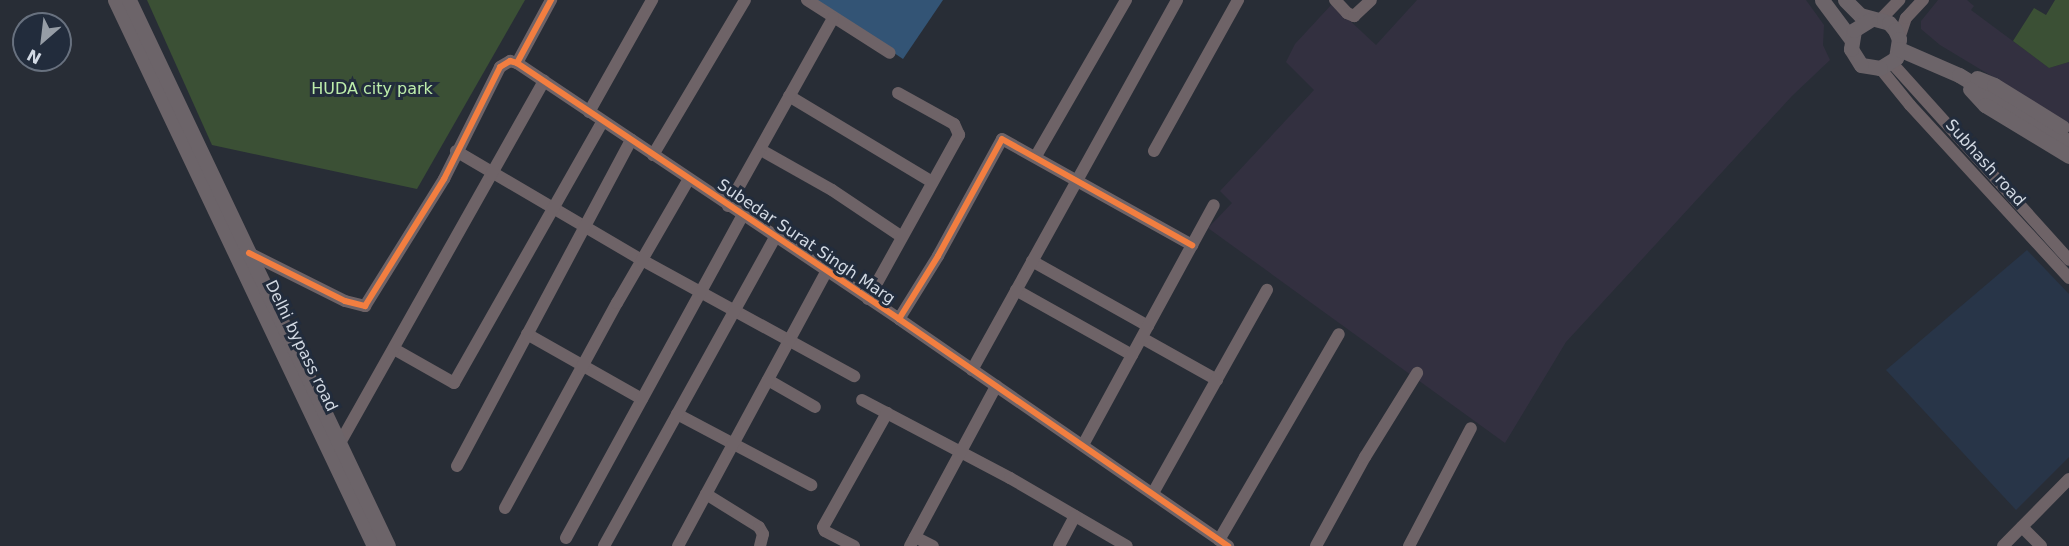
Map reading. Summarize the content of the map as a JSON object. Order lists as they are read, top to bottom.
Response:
{
  "streets": {
    "main road": ["Delhi bypass road"],
    "street": ["Subhash road", "Subedar Surat Singh Marg"]
  },
  "parks": ["HUDA city park"],
  "north": "bottom left"
}
